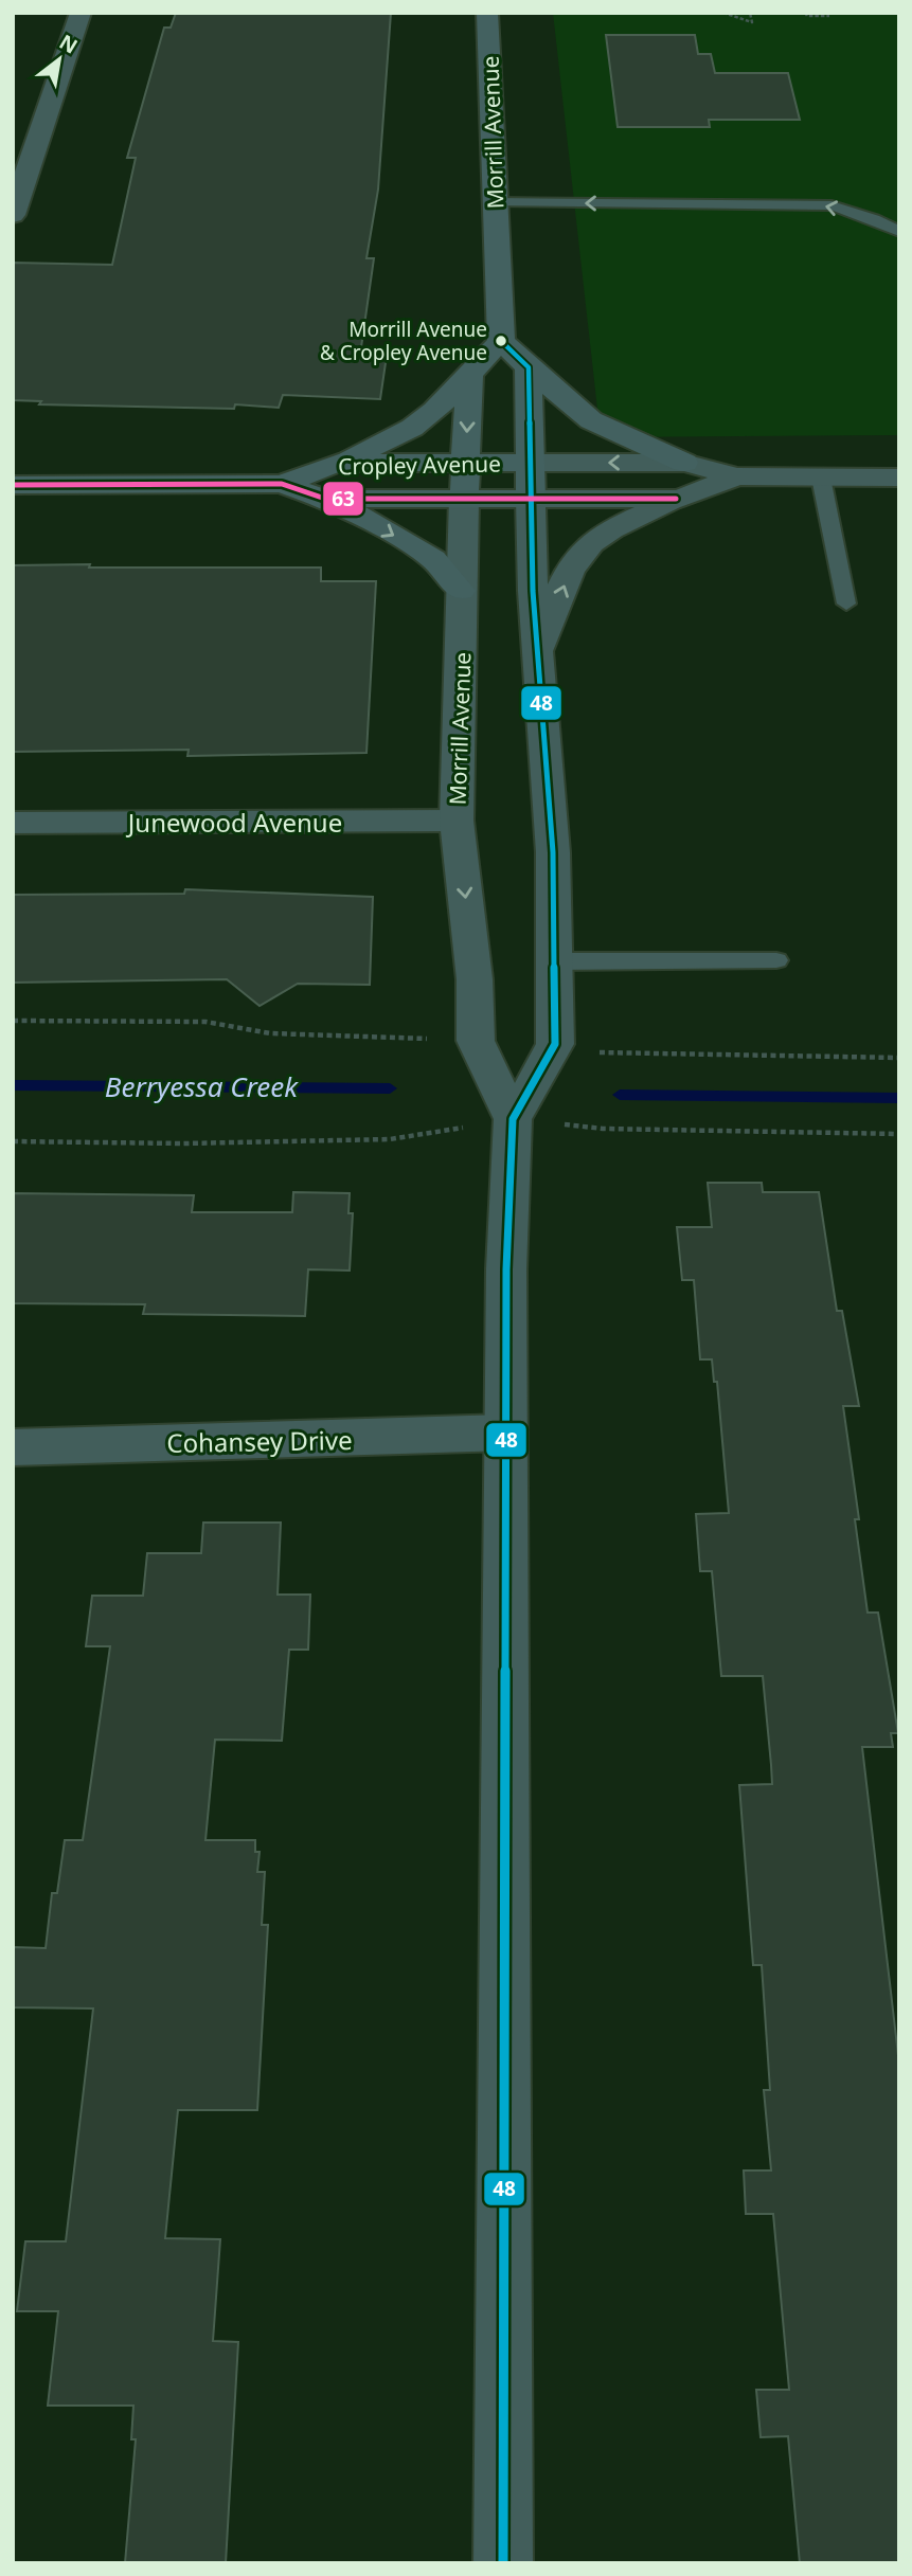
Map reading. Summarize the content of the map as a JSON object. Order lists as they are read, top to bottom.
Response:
{
  "streets": {
    "main road": ["Morrill Avenue", "Cropley Avenue"],
    "street": ["Junewood Avenue", "Cohansey Drive"]
  },
  "crossings": [
    ["Morrill Avenue", "Cropley Avenue"],
    ["Morrill Avenue", "Junewood Avenue"],
    ["Morrill Avenue", "Cohansey Drive"]
  ],
  "water": ["Berryessa Creek"],
  "places": ["Morrill Avenue & Cropley Avenue"],
  "lines": ["transit line 48", "transit line 63"],
  "north": "top right"
}
